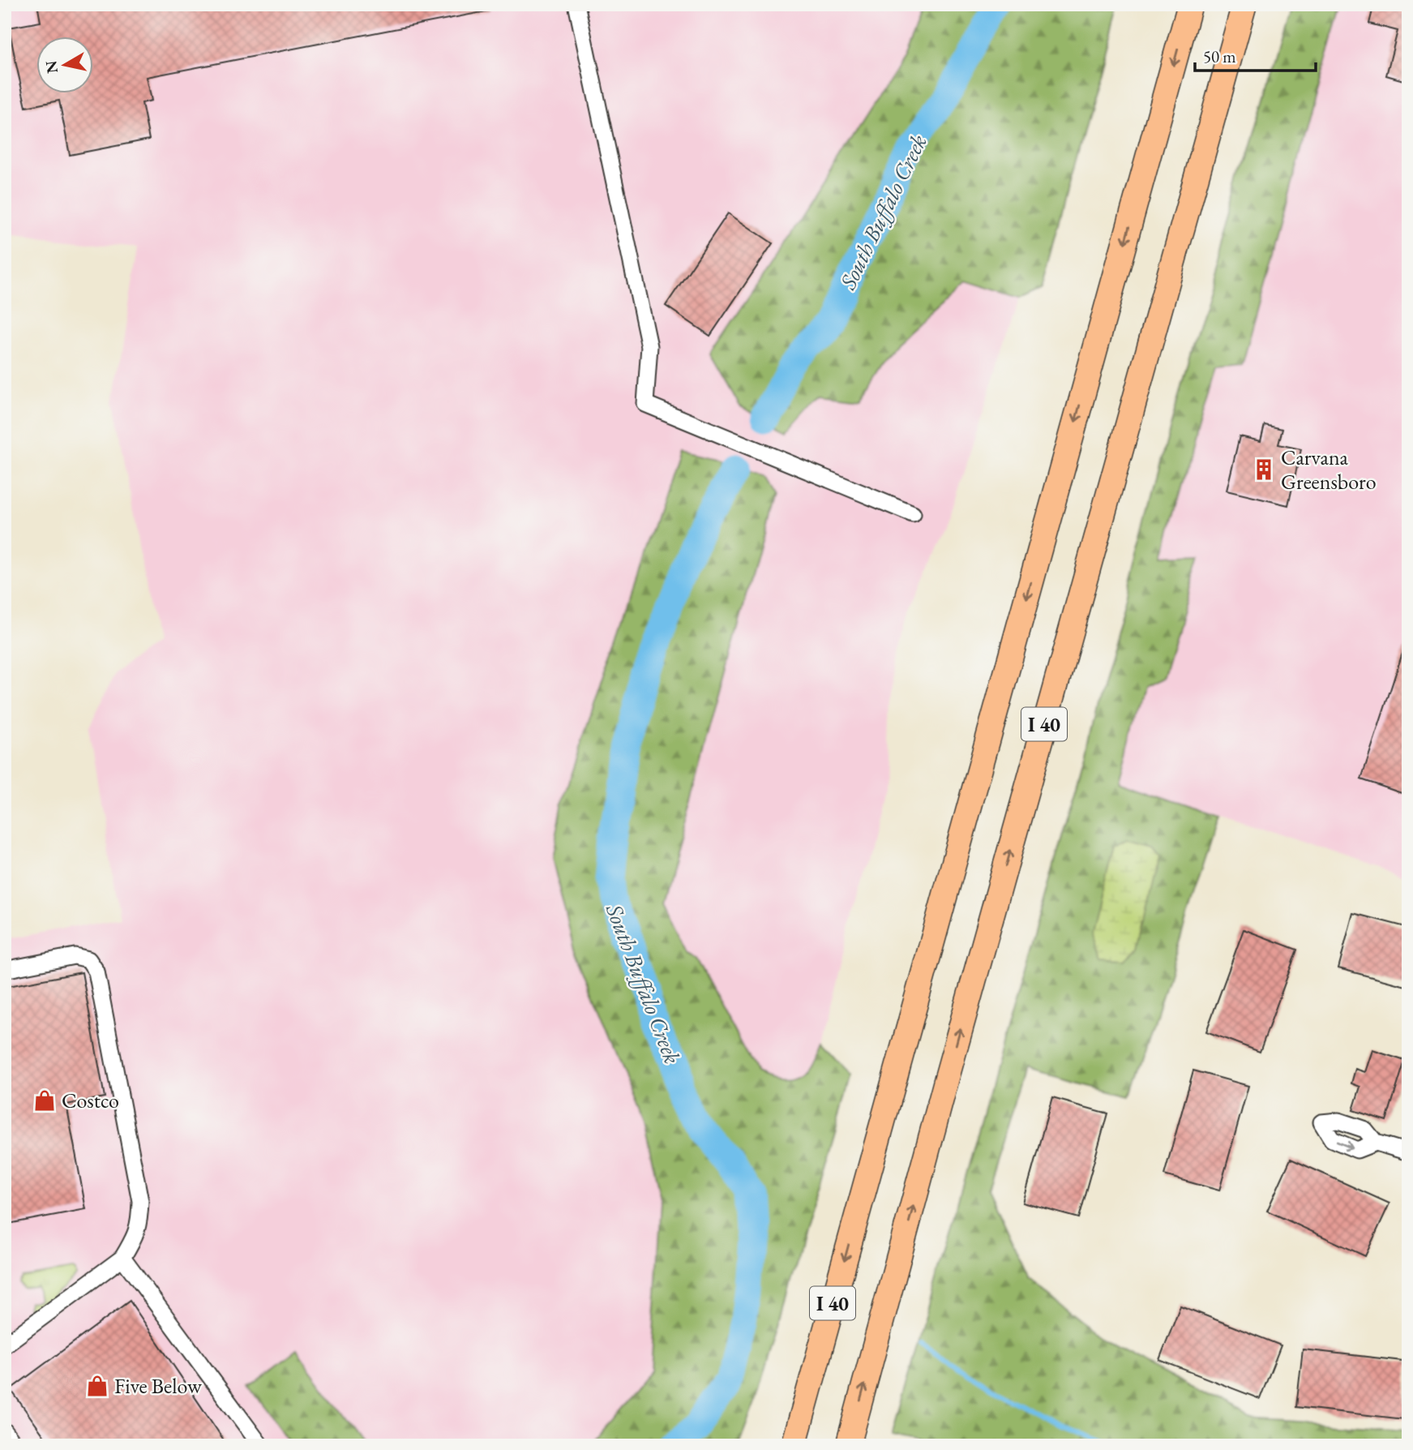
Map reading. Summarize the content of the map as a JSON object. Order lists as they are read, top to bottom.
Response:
{
  "streets": {
    "highway": ["I 40"]
  },
  "water": ["South Buffalo Creek"],
  "places": {
    "building": ["Carvana Greensboro"],
    "shop": ["Costco", "Five Below"]
  },
  "scale_bar": "50 m",
  "north": "left"
}
